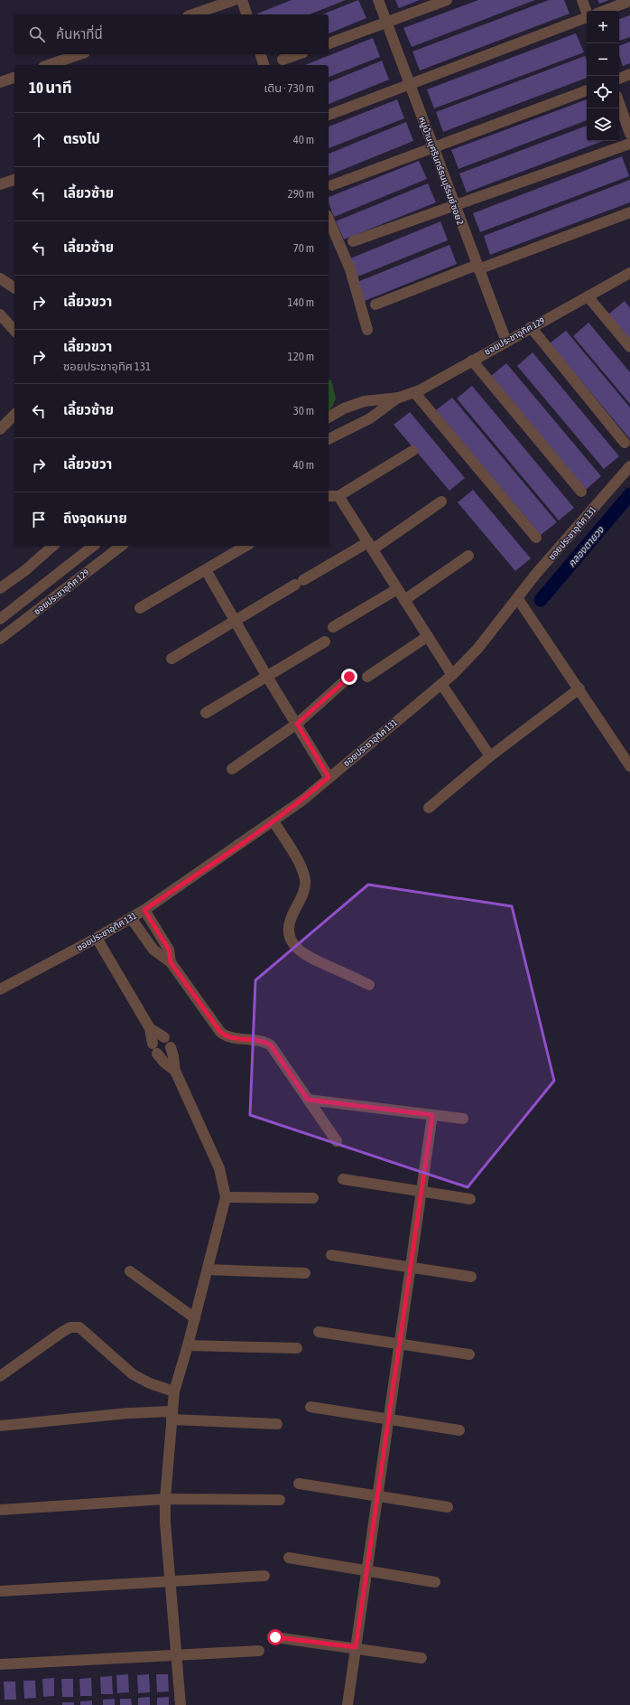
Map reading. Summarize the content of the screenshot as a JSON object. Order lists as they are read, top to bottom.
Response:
{
  "streets": {
    "street": ["หมู่บ้านบุศรินทร์ธนบุรีรมย์ ซอย 2", "ซอยประชาอุทิศ 129", "ซอยประชาอุทิศ 131"]
  },
  "crossings": [
    ["หมู่บ้านบุศรินทร์ธนบุรีรมย์ ซอย 2", "ซอยประชาอุทิศ 129"]
  ],
  "water": ["คลองตายวง"],
  "page": {
    "map_buttons": ["+", "−"],
    "search": "ค้นหาที่นี่",
    "heading": ["10 นาที", "เดิน · 730 m"],
    "list": [
      ["ตรงไป", "40 m"],
      ["เลี้ยวซ้าย", "290 m"],
      ["เลี้ยวซ้าย", "70 m"],
      ["เลี้ยวขวา", "140 m"],
      ["เลี้ยวขวา", "ซอยประชาอุทิศ 131", "120 m"],
      ["เลี้ยวซ้าย", "30 m"],
      ["เลี้ยวขวา", "40 m"],
      "ถึงจุดหมาย"
    ]
  }
}
